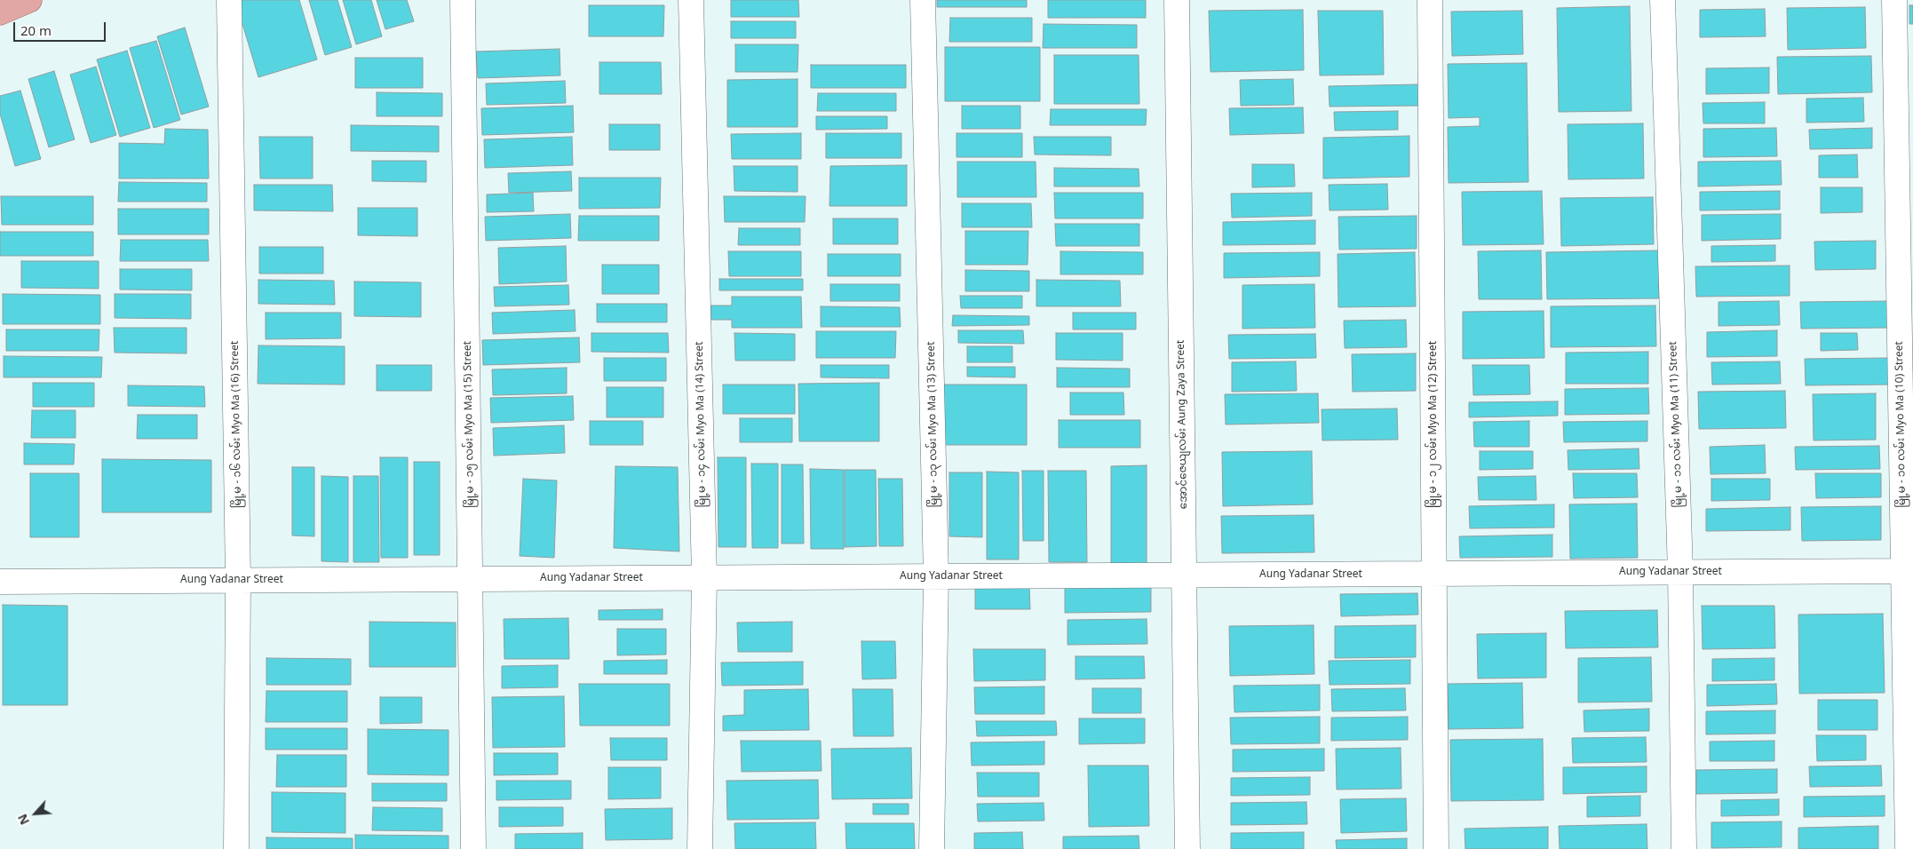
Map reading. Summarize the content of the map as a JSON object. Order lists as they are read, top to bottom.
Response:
{
  "streets": {
    "street": [
      "မြို့မ - ၁၆ လမ်း Myo Ma (16) Street",
      "မြို့မ - ၁၅ လမ်း Myo Ma (15) Street",
      "မြို့မ - ၁၄ လမ်း Myo Ma (14) Street",
      "မြို့မ - ၁၃ လမ်း Myo Ma (13) Street",
      "အောင်ဇေယျလမ်း Aung Zaya Street",
      "မြို့မ - ၁၂ လမ်း Myo Ma (12) Street",
      "မြို့မ - ၁၁ လမ်း Myo Ma (11) Street",
      "မြို့မ - ၁၀ လမ်း Myo Ma (10) Street",
      "Aung Yadanar Street"
    ]
  },
  "crossings": [
    ["မြို့မ - ၁၆ လမ်း Myo Ma (16) Street", "Aung Yadanar Street"],
    ["မြို့မ - ၁၅ လမ်း Myo Ma (15) Street", "Aung Yadanar Street"],
    ["မြို့မ - ၁၄ လမ်း Myo Ma (14) Street", "Aung Yadanar Street"],
    ["မြို့မ - ၁၃ လမ်း Myo Ma (13) Street", "Aung Yadanar Street"],
    ["အောင်ဇေယျလမ်း Aung Zaya Street", "Aung Yadanar Street"],
    ["မြို့မ - ၁၂ လမ်း Myo Ma (12) Street", "Aung Yadanar Street"],
    ["မြို့မ - ၁၁ လမ်း Myo Ma (11) Street", "Aung Yadanar Street"],
    ["မြို့မ - ၁၀ လမ်း Myo Ma (10) Street", "Aung Yadanar Street"]
  ],
  "scale_bar": "20 m",
  "north": "bottom left"
}
